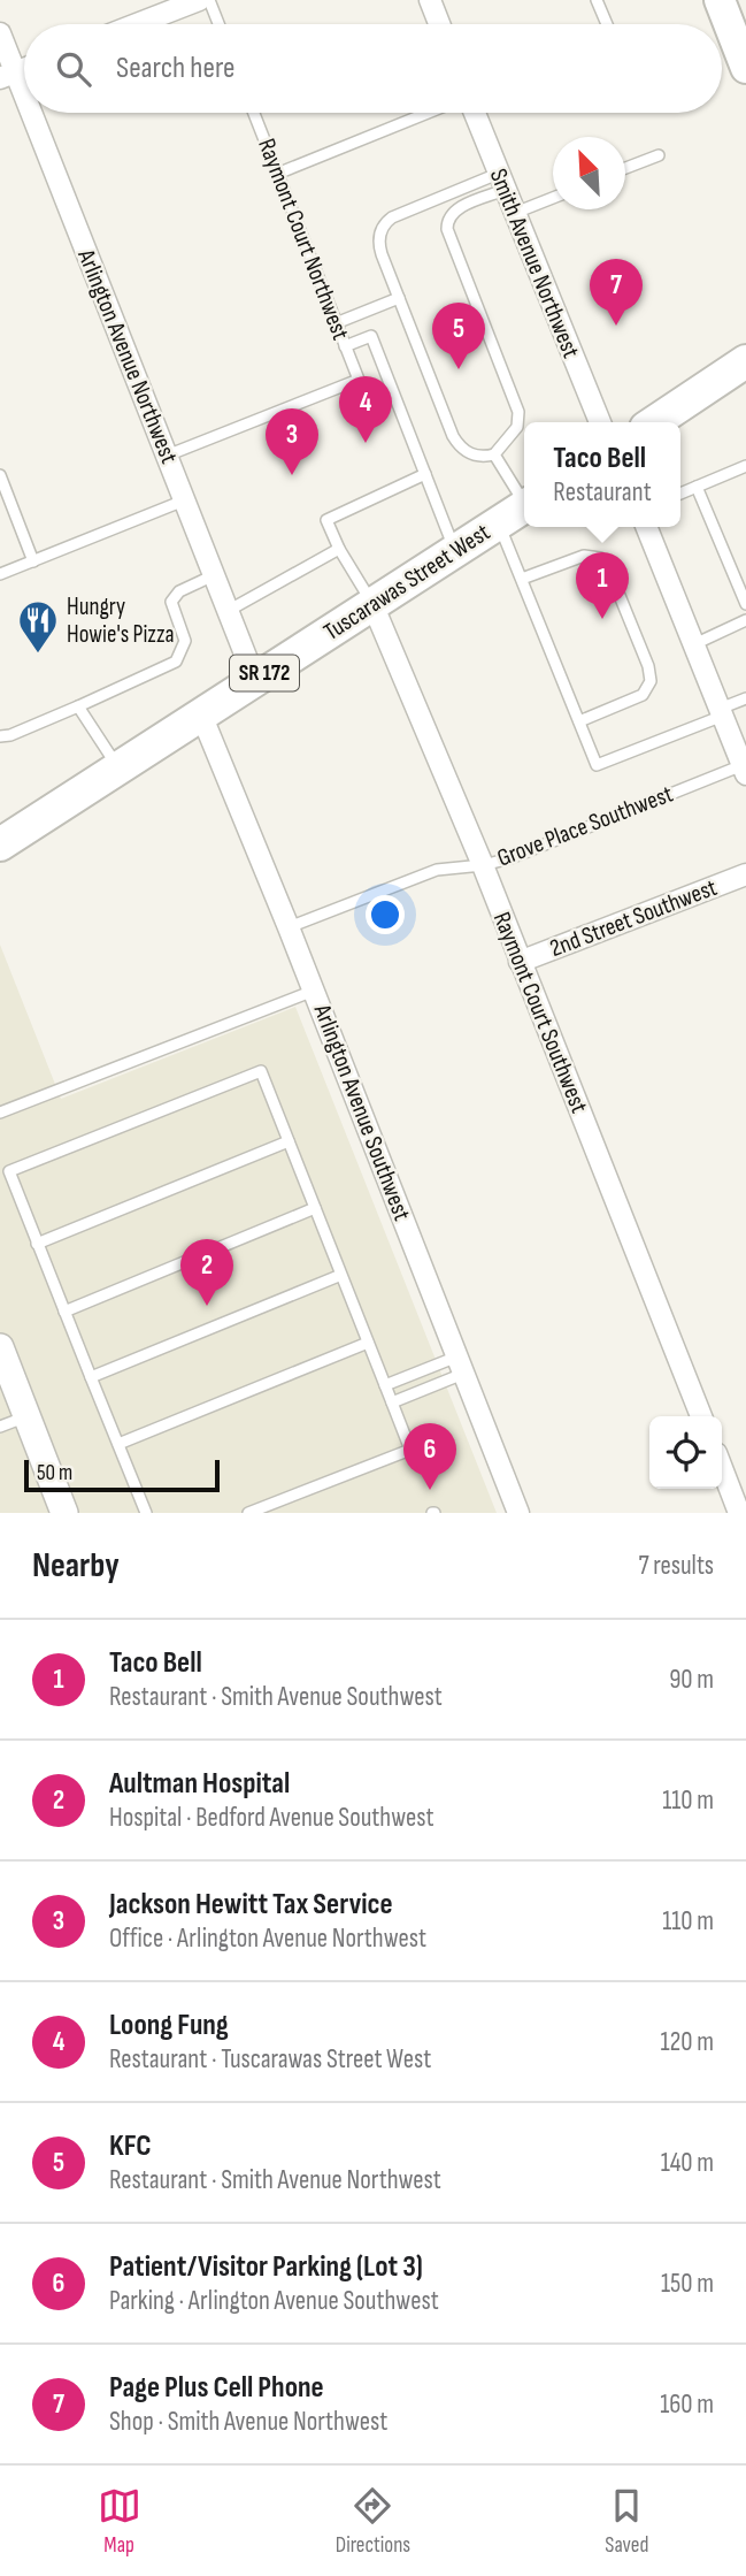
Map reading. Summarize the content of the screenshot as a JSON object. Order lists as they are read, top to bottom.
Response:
{
  "streets": {
    "main road": ["Tuscarawas Street West", "SR 172"],
    "street": [
      "Smith Avenue Northwest",
      "Arlington Avenue Northwest",
      "2nd Street Southwest",
      "Raymont Court Southwest",
      "Arlington Avenue Southwest"
    ],
    "lane": ["Raymont Court Northwest", "Grove Place Southwest"]
  },
  "crossings": [
    ["Raymont Court Northwest", "Arlington Avenue Northwest"],
    ["Arlington Avenue Northwest", "Tuscarawas Street West"],
    ["Tuscarawas Street West", "Raymont Court Southwest"],
    ["Tuscarawas Street West", "Arlington Avenue Southwest"],
    ["Grove Place Southwest", "Raymont Court Southwest"],
    ["Grove Place Southwest", "Arlington Avenue Southwest"],
    ["2nd Street Southwest", "Raymont Court Southwest"]
  ],
  "places": {
    "restaurant": ["Hungry Howie's Pizza"]
  },
  "scale_bar": "50 m",
  "north": "top left",
  "page": {
    "search": "Search here",
    "pins": [
      "7",
      "5",
      "4",
      "3",
      "1",
      "2",
      "6"
    ],
    "popup": ["Taco Bell", "Restaurant"],
    "scale": "50 m",
    "heading": ["Nearby", "7 results"],
    "list": [
      {
        "mark": "1",
        "name": "Taco Bell",
        "note": "Restaurant · Smith Avenue Southwest",
        "value": "90 m"
      },
      {
        "mark": "2",
        "name": "Aultman Hospital",
        "note": "Hospital · Bedford Avenue Southwest",
        "value": "110 m"
      },
      {
        "mark": "3",
        "name": "Jackson Hewitt Tax Service",
        "note": "Office · Arlington Avenue Northwest",
        "value": "110 m"
      },
      {
        "mark": "4",
        "name": "Loong Fung",
        "note": "Restaurant · Tuscarawas Street West",
        "value": "120 m"
      },
      {
        "mark": "5",
        "name": "KFC",
        "note": "Restaurant · Smith Avenue Northwest",
        "value": "140 m"
      },
      {
        "mark": "6",
        "name": "Patient/Visitor Parking (Lot 3)",
        "note": "Parking · Arlington Avenue Southwest",
        "value": "150 m"
      },
      {
        "mark": "7",
        "name": "Page Plus Cell Phone",
        "note": "Shop · Smith Avenue Northwest",
        "value": "160 m"
      }
    ],
    "nav": ["Map", "Directions", "Saved"]
  }
}
